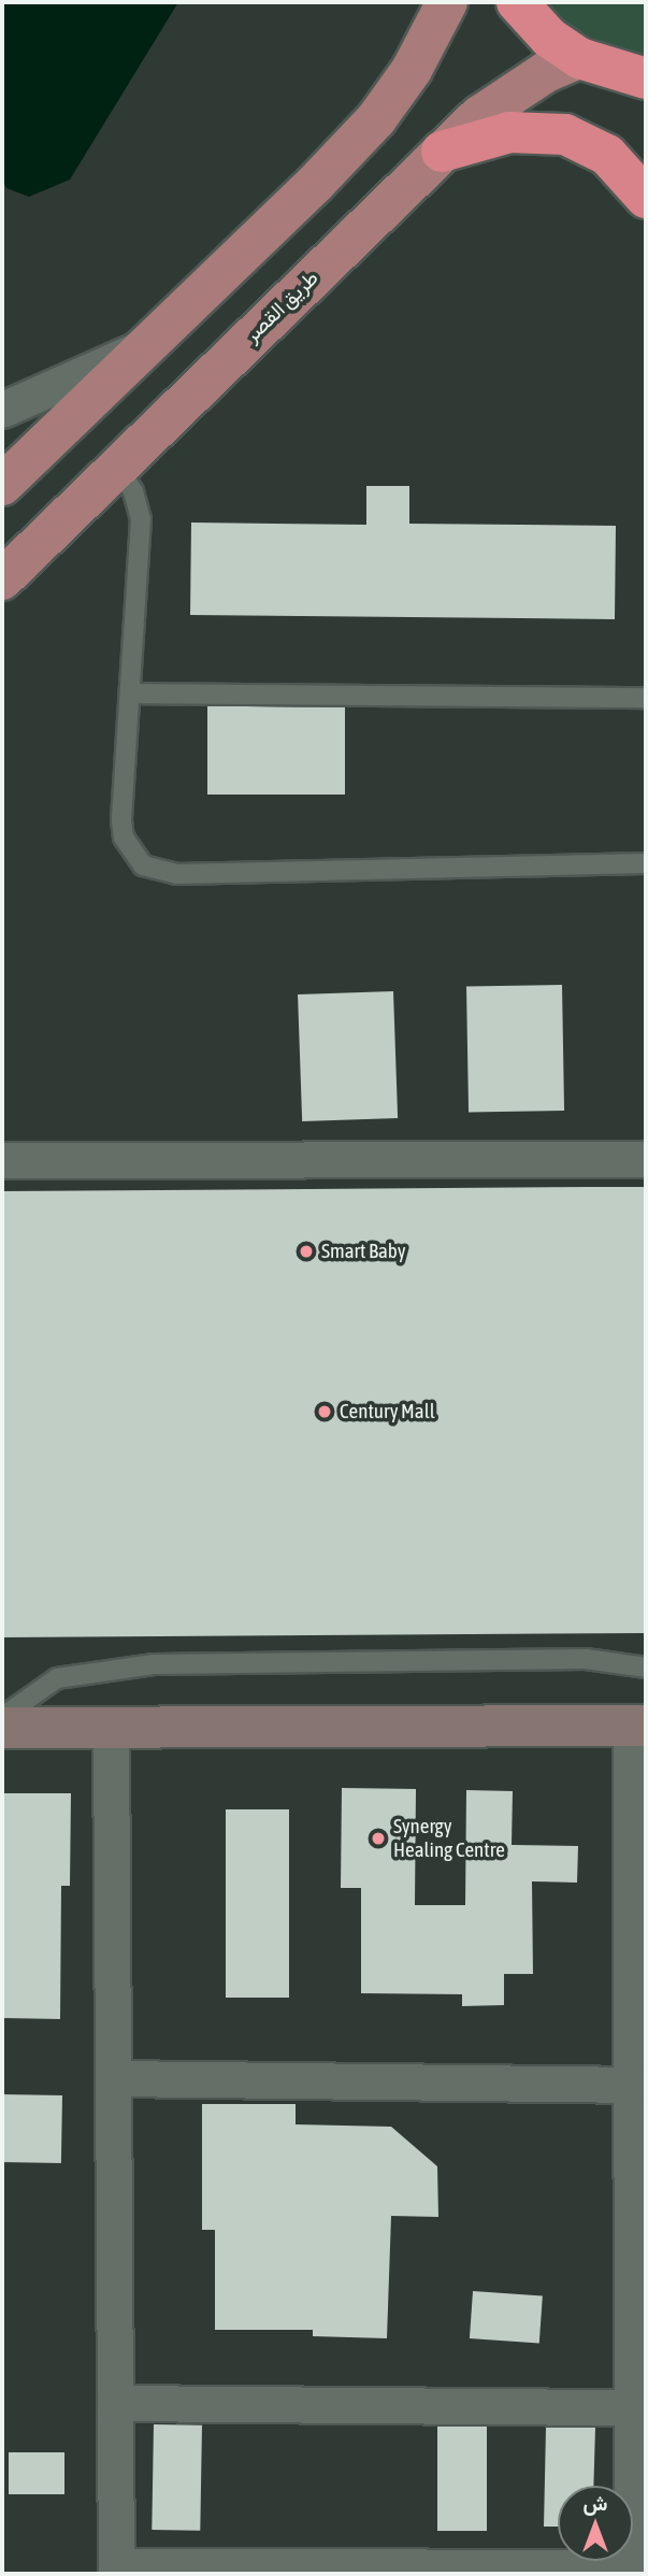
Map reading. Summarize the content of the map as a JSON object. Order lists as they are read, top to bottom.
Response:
{
  "streets": {
    "main road": ["طريق القصر"]
  },
  "places": ["Smart Baby", "Century Mall", "Synergy Healing Centre"],
  "north": "top"
}
